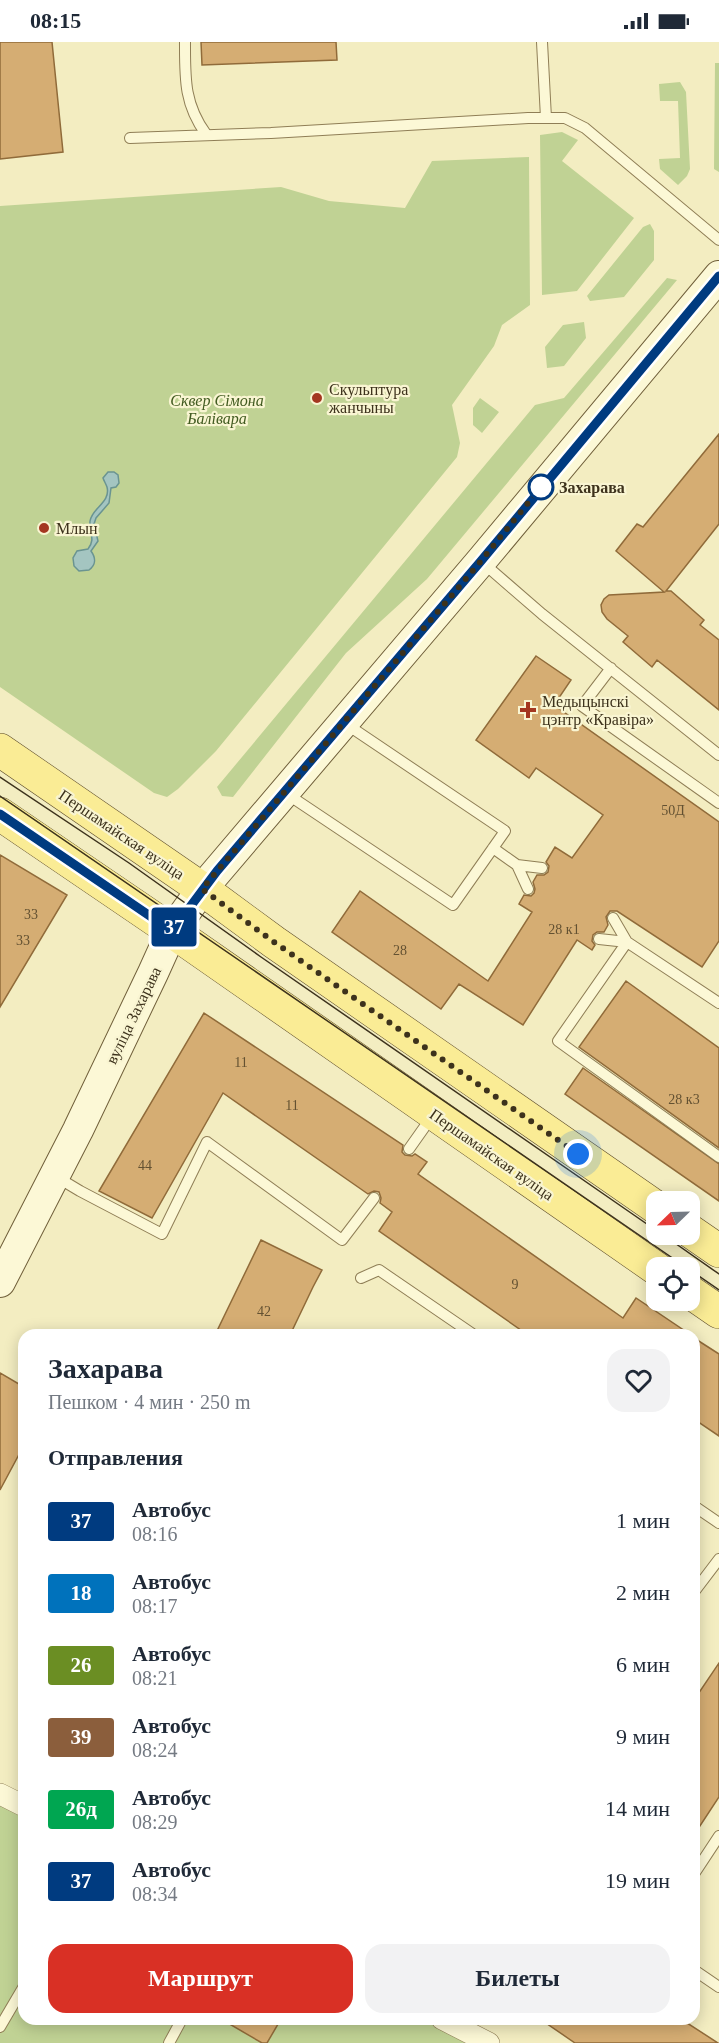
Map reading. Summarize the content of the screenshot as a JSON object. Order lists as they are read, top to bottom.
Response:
{
  "streets": {
    "main road": ["Першамайская вуліца", "вуліца Захарава"]
  },
  "crossings": [
    ["Першамайская вуліца", "вуліца Захарава"]
  ],
  "parks": ["Сквер Сімона Балівара"],
  "places": {
    "other": ["Скульптура жанчыны", "Захарава", "Млын"],
    "health": ["Медыцынскі цэнтр «Кравіра»"]
  },
  "lines": ["bus line 37"],
  "house_numbers": [
    "50Д",
    "33",
    "28 к1",
    "33",
    "28",
    "11",
    "28 к3",
    "11",
    "44",
    "9",
    "42"
  ],
  "north": "bottom left",
  "page": {
    "status": "08:15",
    "on_map": "37",
    "heading": [
      ["Захарава", "Пешком · 4 мин · 250 m"],
      "Отправления"
    ],
    "list": [
      {
        "mark": "37",
        "name": "Автобус",
        "note": "08:16",
        "value": "1 мин"
      },
      {
        "mark": "18",
        "name": "Автобус",
        "note": "08:17",
        "value": "2 мин"
      },
      {
        "mark": "26",
        "name": "Автобус",
        "note": "08:21",
        "value": "6 мин"
      },
      {
        "mark": "39",
        "name": "Автобус",
        "note": "08:24",
        "value": "9 мин"
      },
      {
        "mark": "26д",
        "name": "Автобус",
        "note": "08:29",
        "value": "14 мин"
      },
      {
        "mark": "37",
        "name": "Автобус",
        "note": "08:34",
        "value": "19 мин"
      }
    ],
    "buttons": ["Маршрут", "Билеты"]
  }
}
